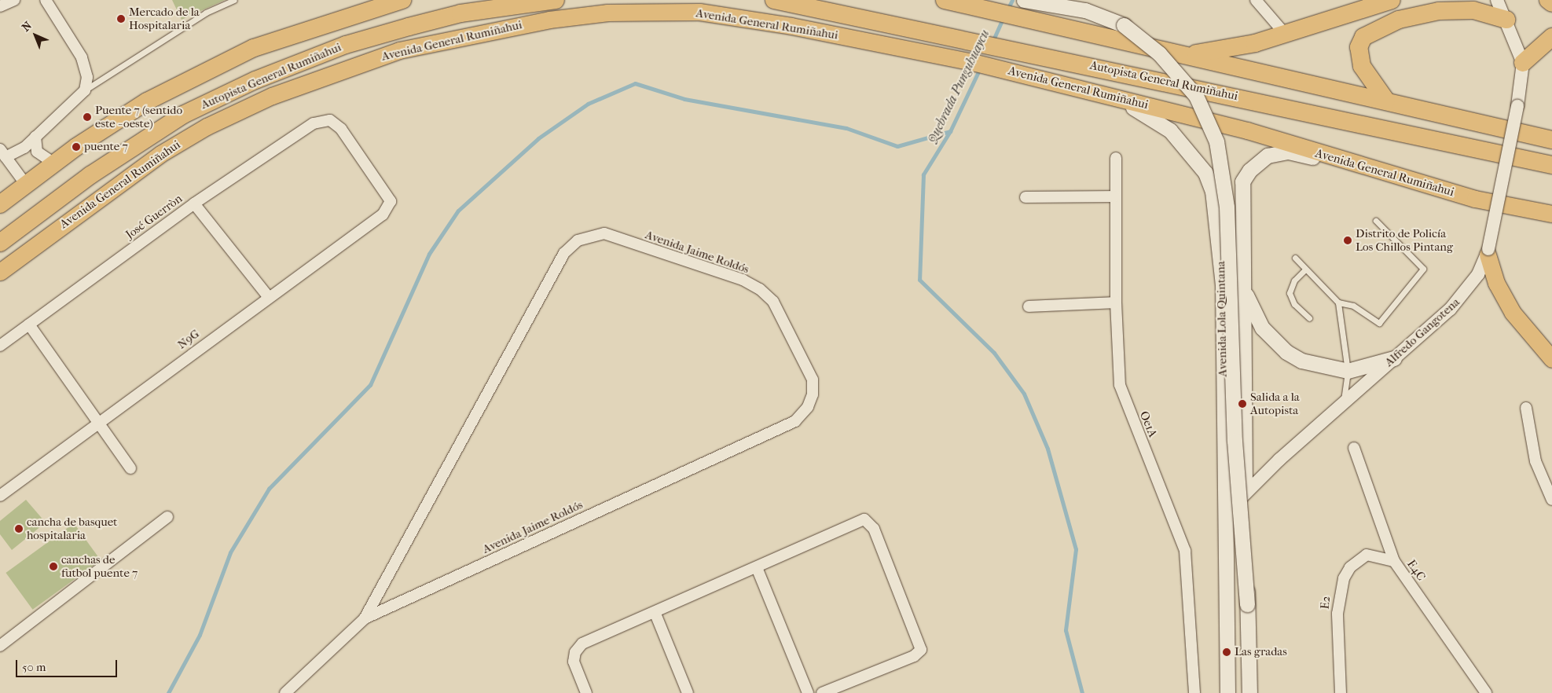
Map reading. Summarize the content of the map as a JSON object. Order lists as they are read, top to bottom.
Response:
{
  "streets": {
    "highway": ["Autopista General Rumiñahui"],
    "main road": ["Avenida General Rumiñahui", "Avenida Lola Quintana"],
    "street": [
      "José Guerròn",
      "Avenida Jaime Roldós",
      "Alfredo Gangotena",
      "N9G",
      "Oe1A",
      "E4C",
      "E2"
    ]
  },
  "crossings": [
    ["Avenida General Rumiñahui", "Avenida Lola Quintana"],
    ["José Guerròn", "N9G"],
    ["Avenida Lola Quintana", "Alfredo Gangotena"],
    ["E4C", "E2"]
  ],
  "water": ["Quebrada Punguhuaycu"],
  "places": [
    "Mercado de la Hospitalaria",
    "Puente 7 (sentido este - oeste)",
    "puente 7",
    "Distrito de Policía Los Chillos Pintang",
    "Salida a la Autopista",
    "cancha de basquet hospitalaria",
    "canchas de futbol puente 7",
    "Las gradas"
  ],
  "scale_bar": "50 m",
  "north": "top left"
}
